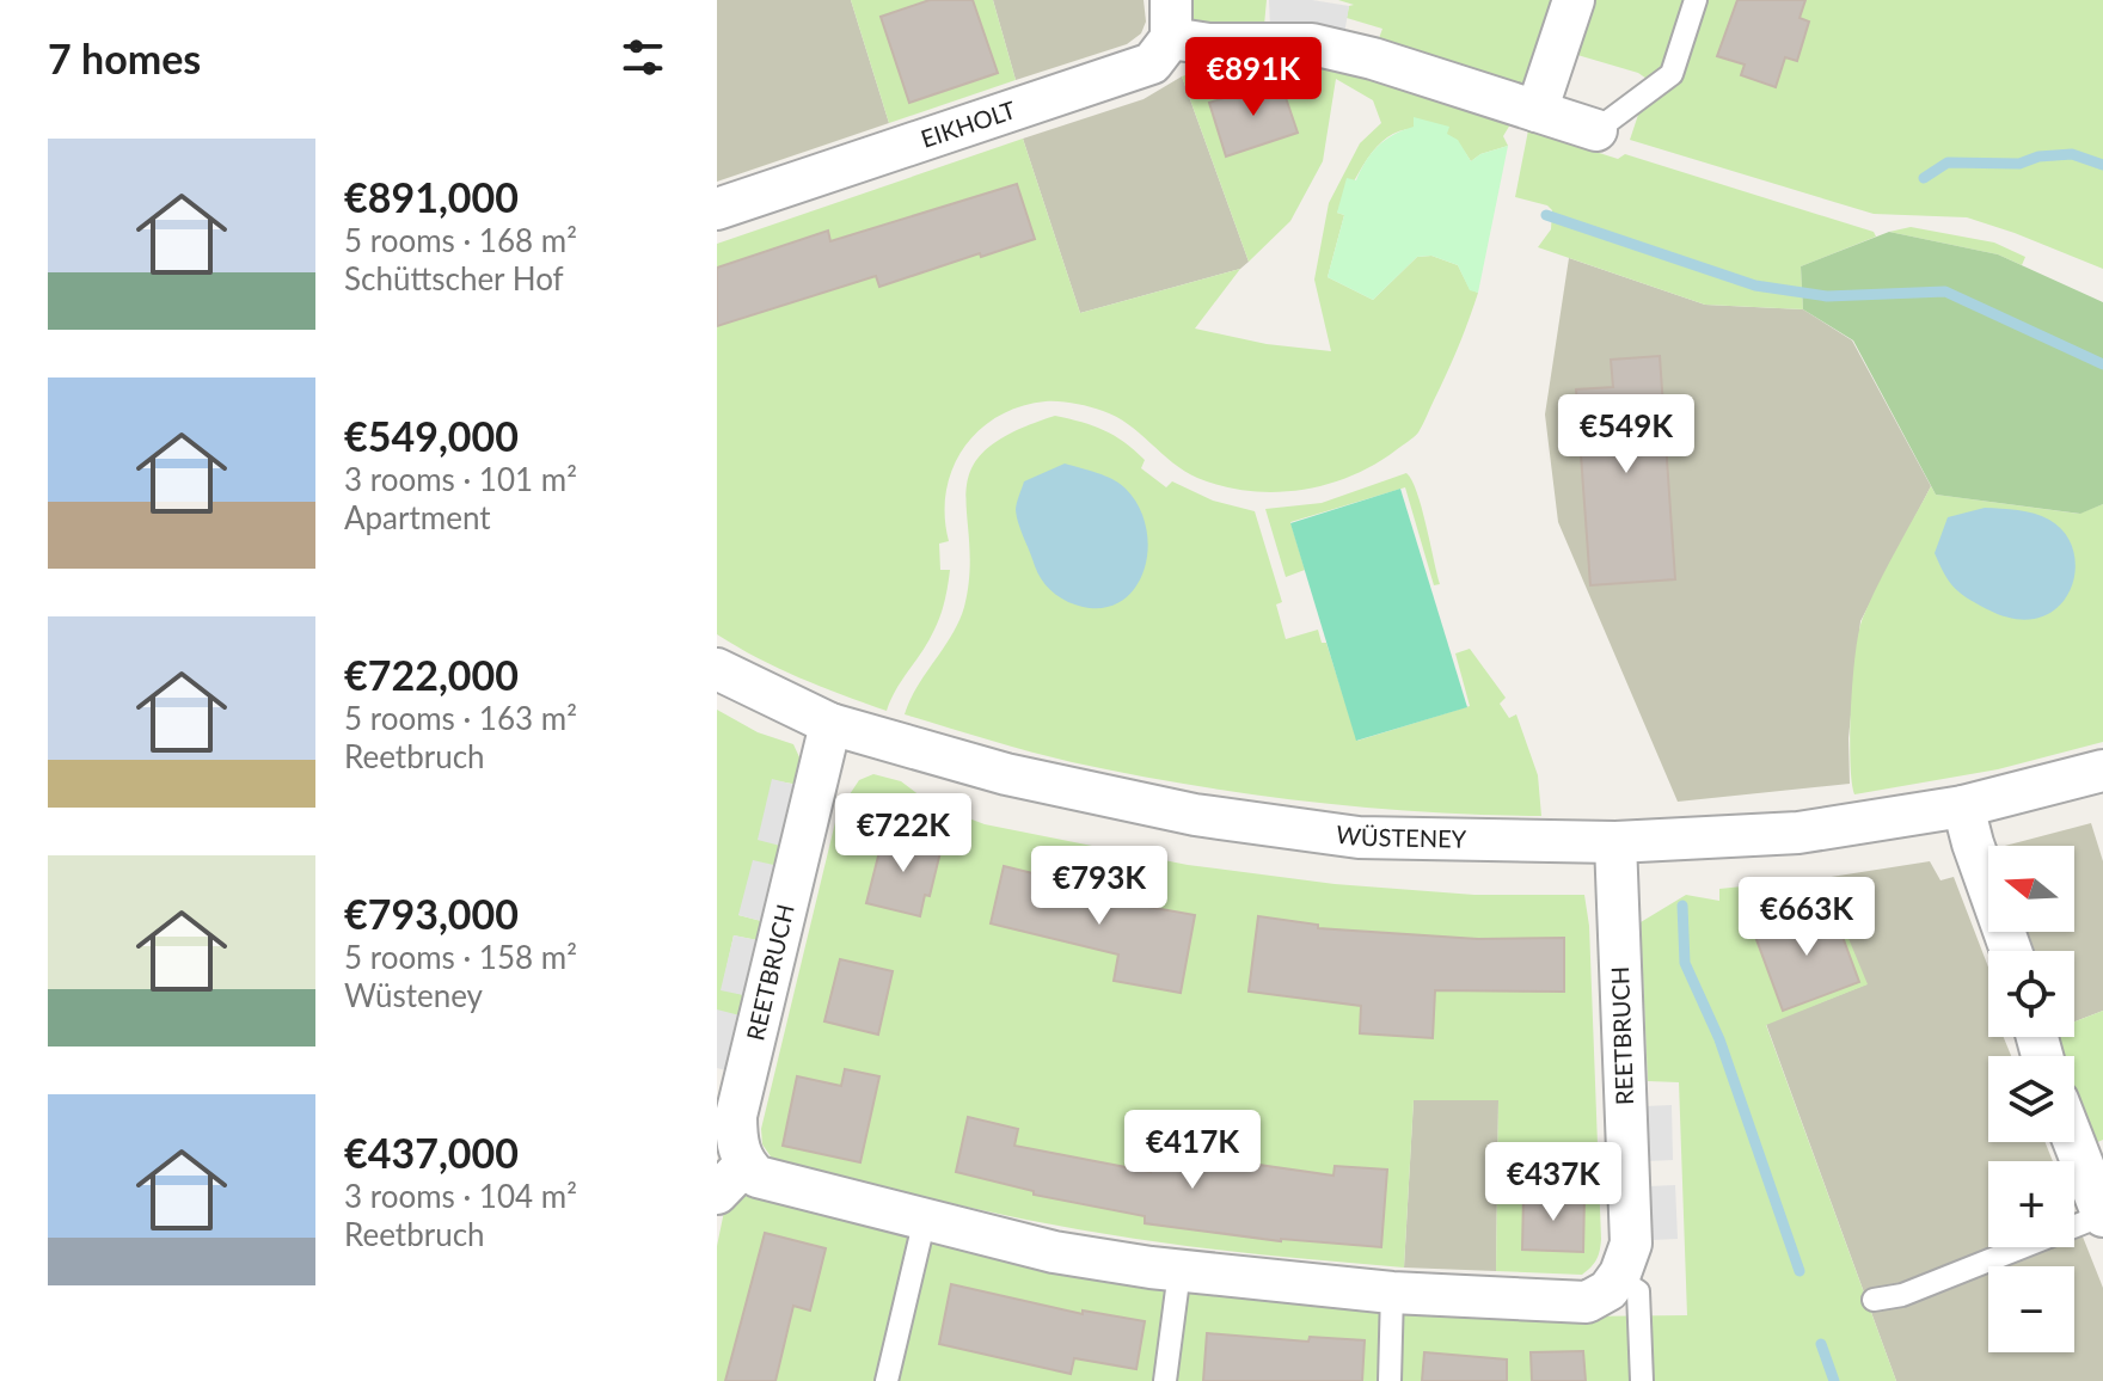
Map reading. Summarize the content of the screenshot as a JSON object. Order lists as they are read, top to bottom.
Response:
{
  "streets": {
    "street": ["EIKHOLT", "WÜSTENEY", "REETBRUCH"]
  },
  "crossings": [
    ["WÜSTENEY", "REETBRUCH"]
  ],
  "north": "left",
  "page": {
    "heading": "7 homes",
    "price": [
      "€891K",
      "€549K",
      "€722K",
      "€793K",
      "€663K",
      "€417K",
      "€437K"
    ],
    "list": [
      {
        "name": "€891,000",
        "note": "5 rooms · 168 m² · Schüttscher Hof"
      },
      {
        "name": "€549,000",
        "note": "3 rooms · 101 m² · Apartment"
      },
      {
        "name": "€722,000",
        "note": "5 rooms · 163 m² · Reetbruch"
      },
      {
        "name": "€793,000",
        "note": "5 rooms · 158 m² · Wüsteney"
      },
      {
        "name": "€437,000",
        "note": "3 rooms · 104 m² · Reetbruch"
      }
    ],
    "map_buttons": ["+", "−"]
  }
}
